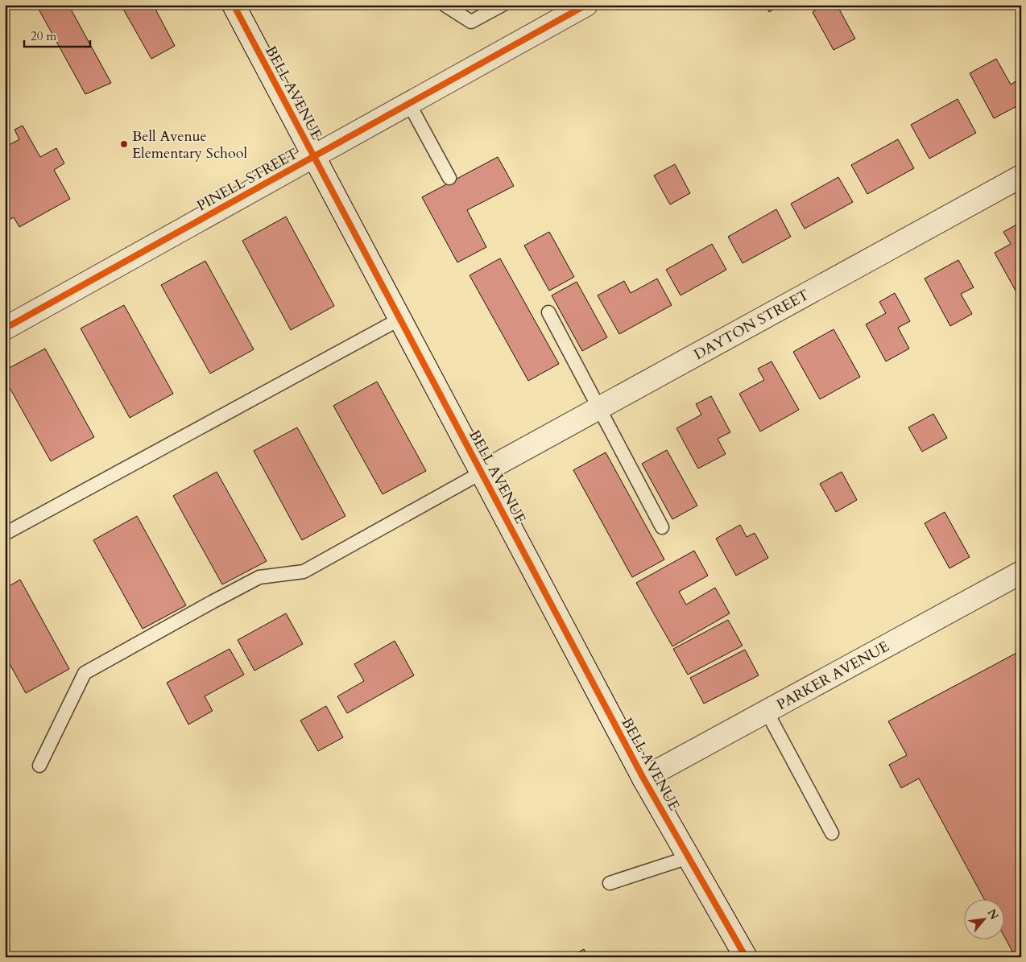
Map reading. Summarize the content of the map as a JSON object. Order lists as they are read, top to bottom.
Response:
{
  "streets": {
    "street": [
      "BELL AVENUE",
      "PINELL STREET",
      "DAYTON STREET",
      "PARKER AVENUE"
    ]
  },
  "crossings": [
    ["BELL AVENUE", "PINELL STREET"],
    ["BELL AVENUE", "DAYTON STREET"],
    ["BELL AVENUE", "PARKER AVENUE"]
  ],
  "places": ["Bell Avenue Elementary School"],
  "scale_bar": "20 m",
  "north": "top right"
}
